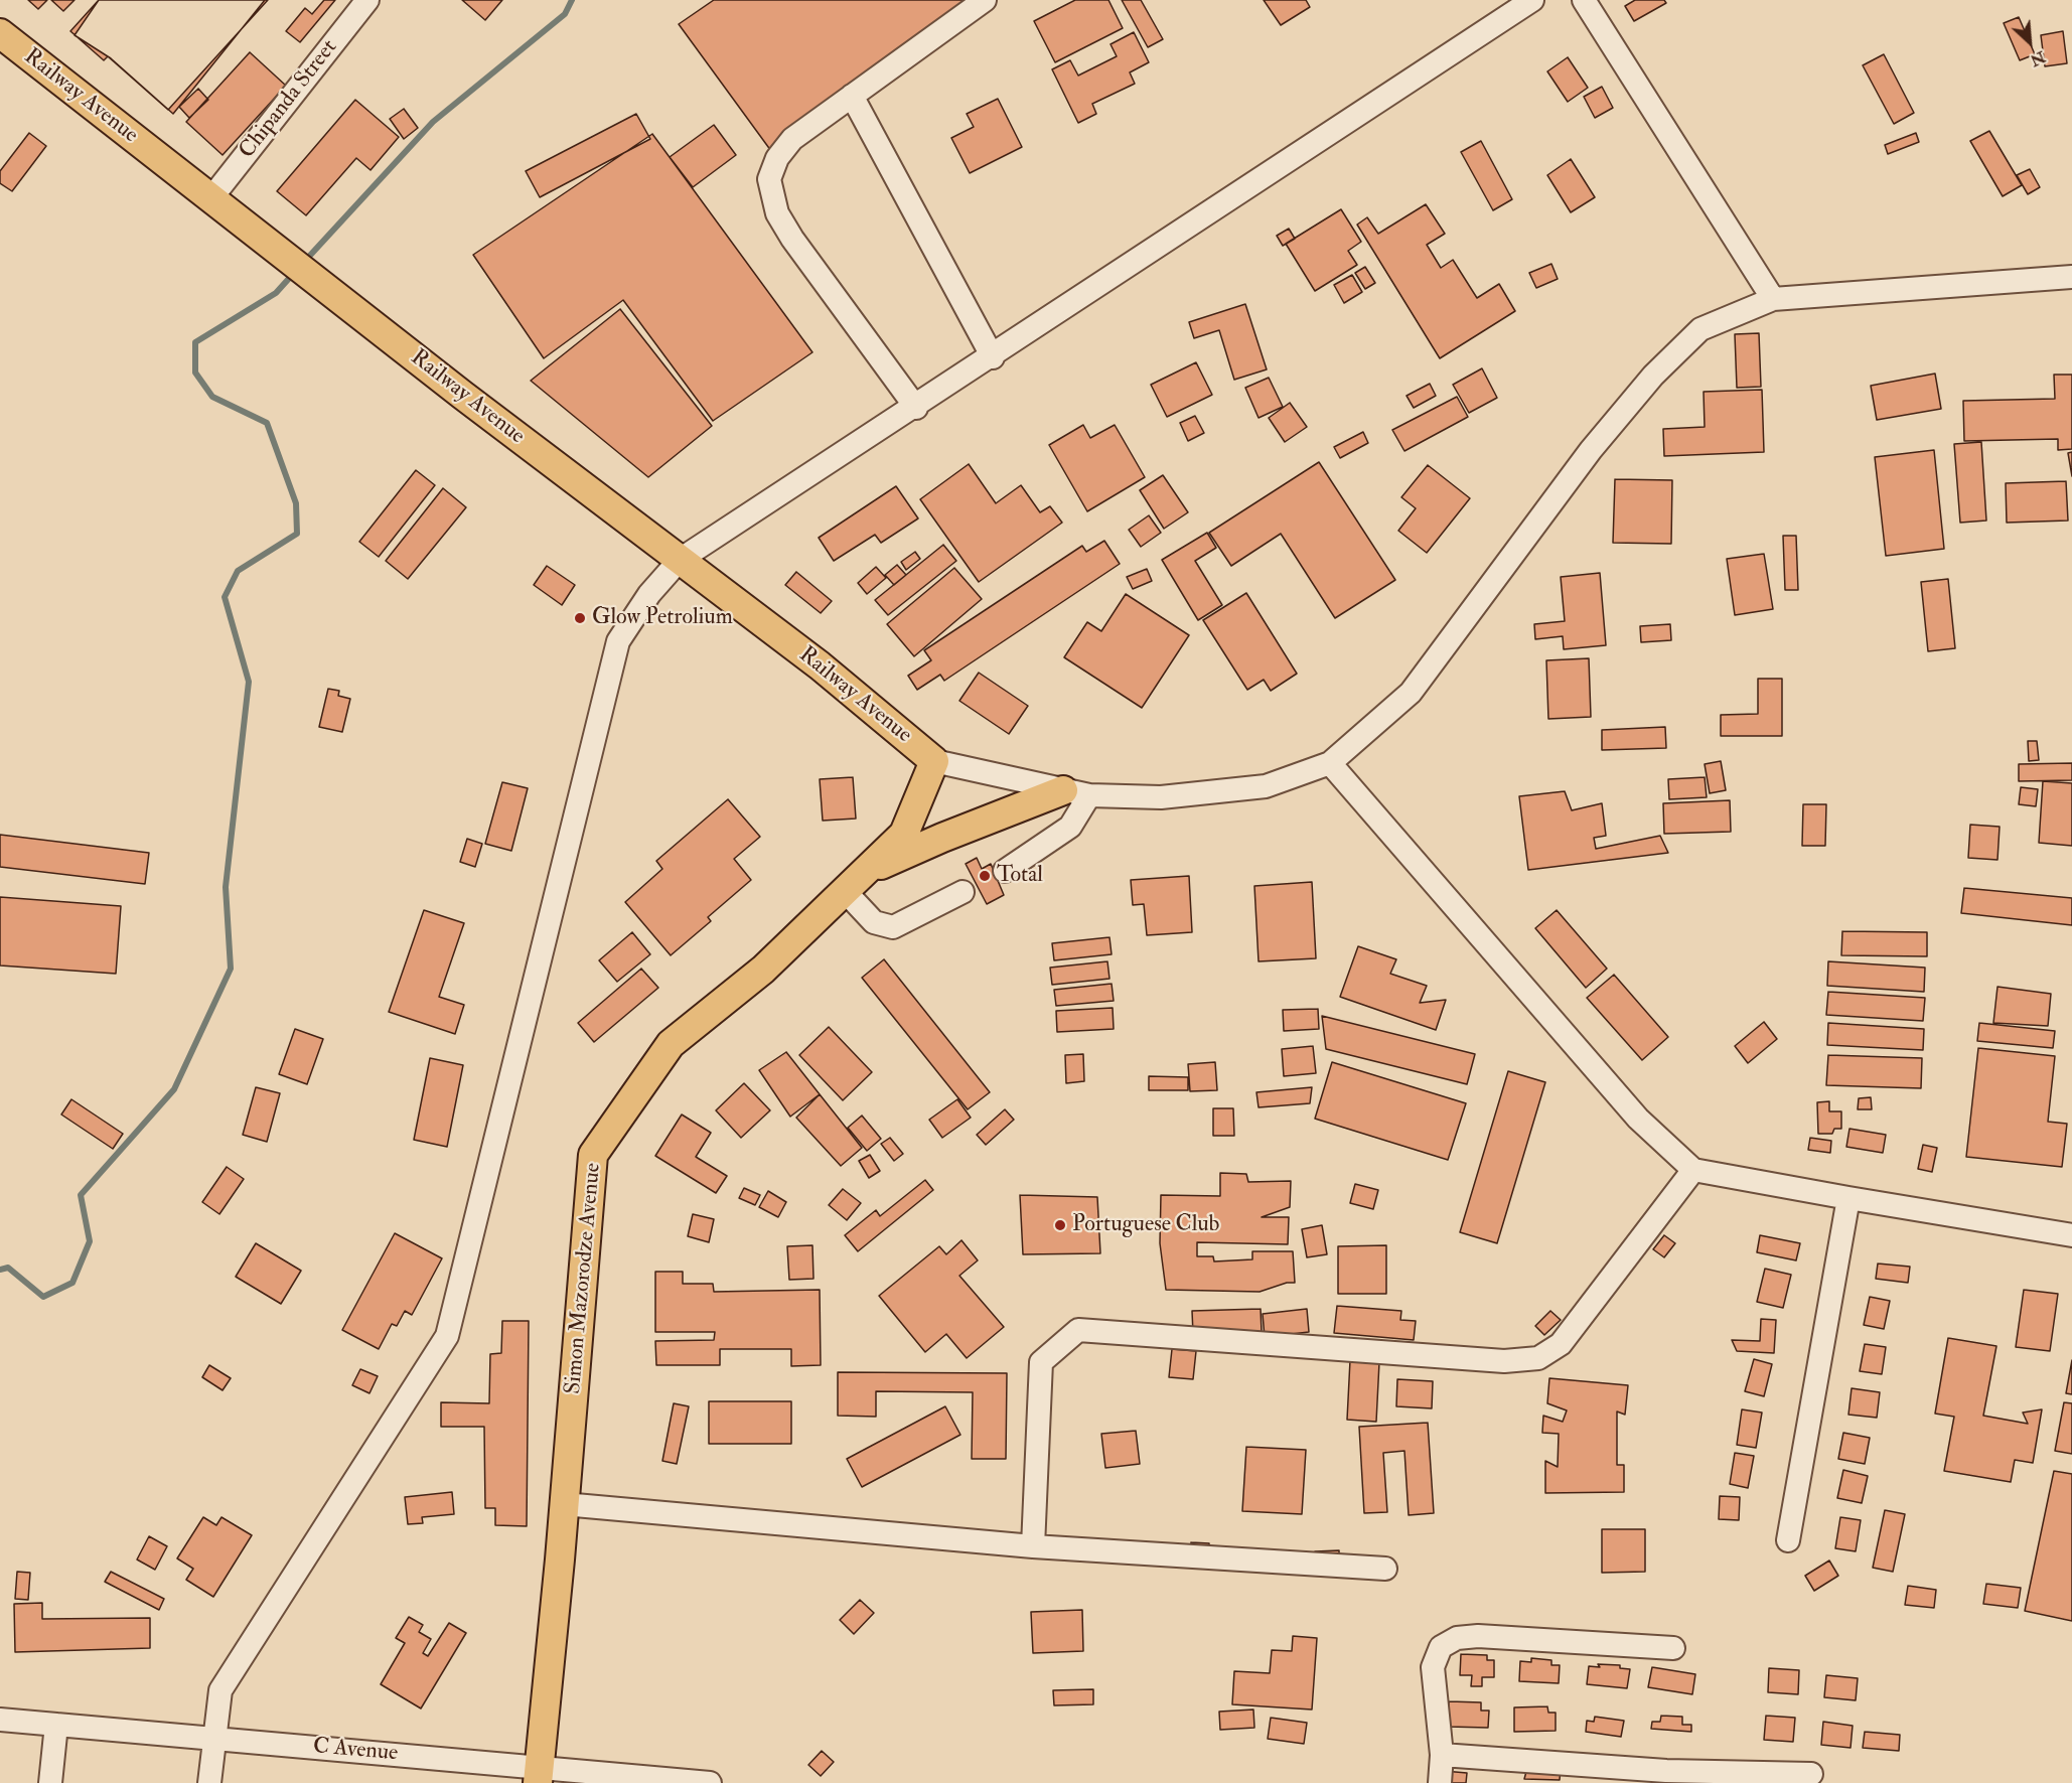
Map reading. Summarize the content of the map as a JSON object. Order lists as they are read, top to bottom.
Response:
{
  "streets": {
    "main road": ["Railway Avenue", "Simon Mazorodze Avenue"],
    "street": ["Chipanda Street", "C Avenue"]
  },
  "crossings": [
    ["Railway Avenue", "Chipanda Street"],
    ["Railway Avenue", "Simon Mazorodze Avenue"],
    ["Simon Mazorodze Avenue", "C Avenue"]
  ],
  "places": ["Glow Petrolium", "Total", "Portuguese Club"],
  "north": "bottom right"
}
